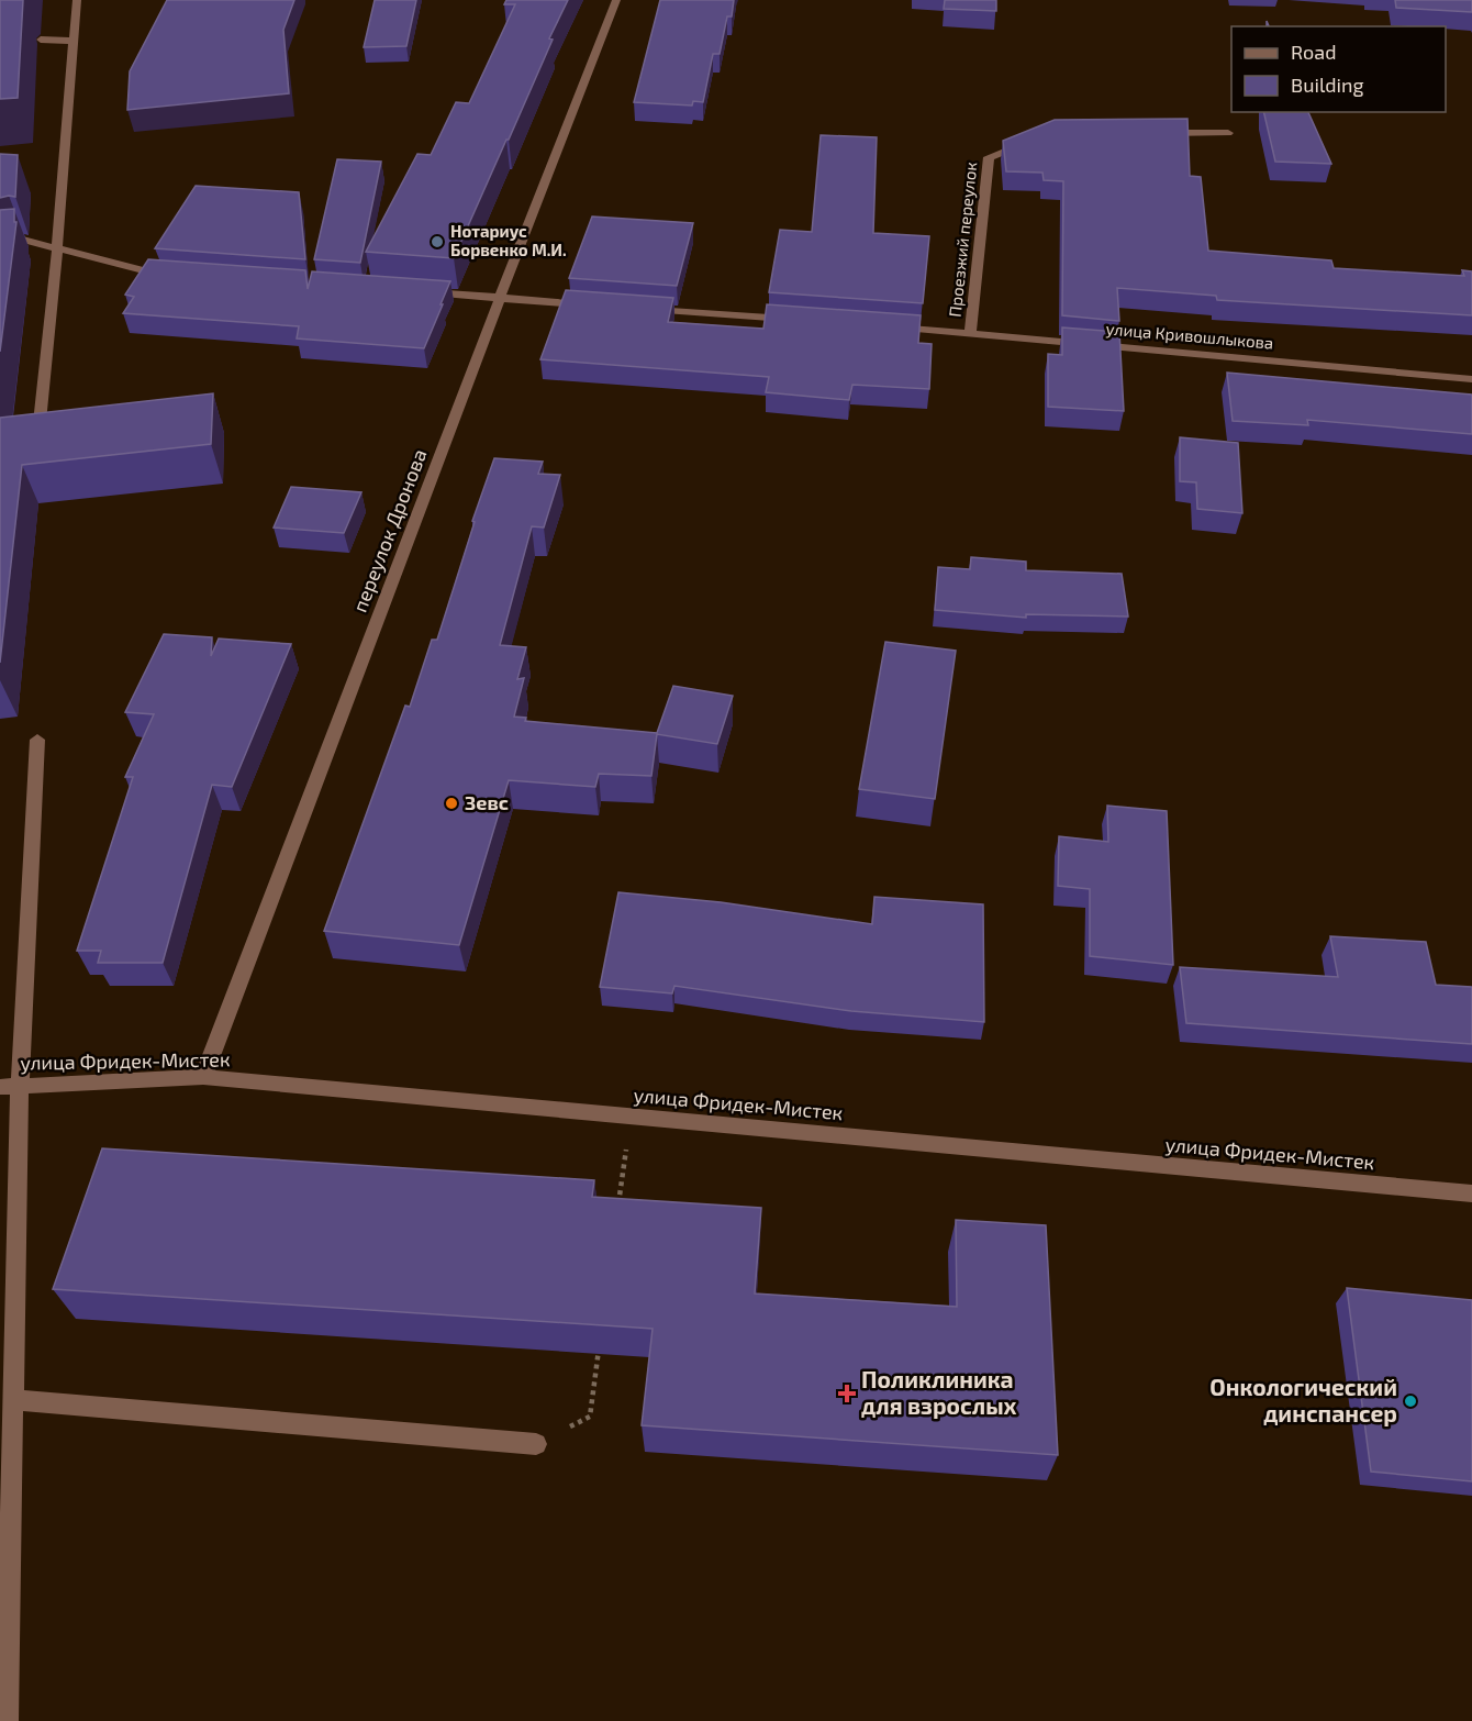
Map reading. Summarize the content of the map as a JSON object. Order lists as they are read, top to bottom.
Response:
{
  "streets": {
    "street": [
      "Проезжий переулок",
      "улица Кривошлыкова",
      "переулок Дронова",
      "улица Фридек-Мистек"
    ]
  },
  "crossings": [
    ["Проезжий переулок", "улица Кривошлыкова"],
    ["переулок Дронова", "улица Фридек-Мистек"]
  ],
  "places": {
    "other": ["Нотариус Борвенко М.И.", "Зевс", "Онкологический динспансер"],
    "health": ["Поликлиника для взрослых"]
  },
  "legend": ["Road", "Building"]
}
